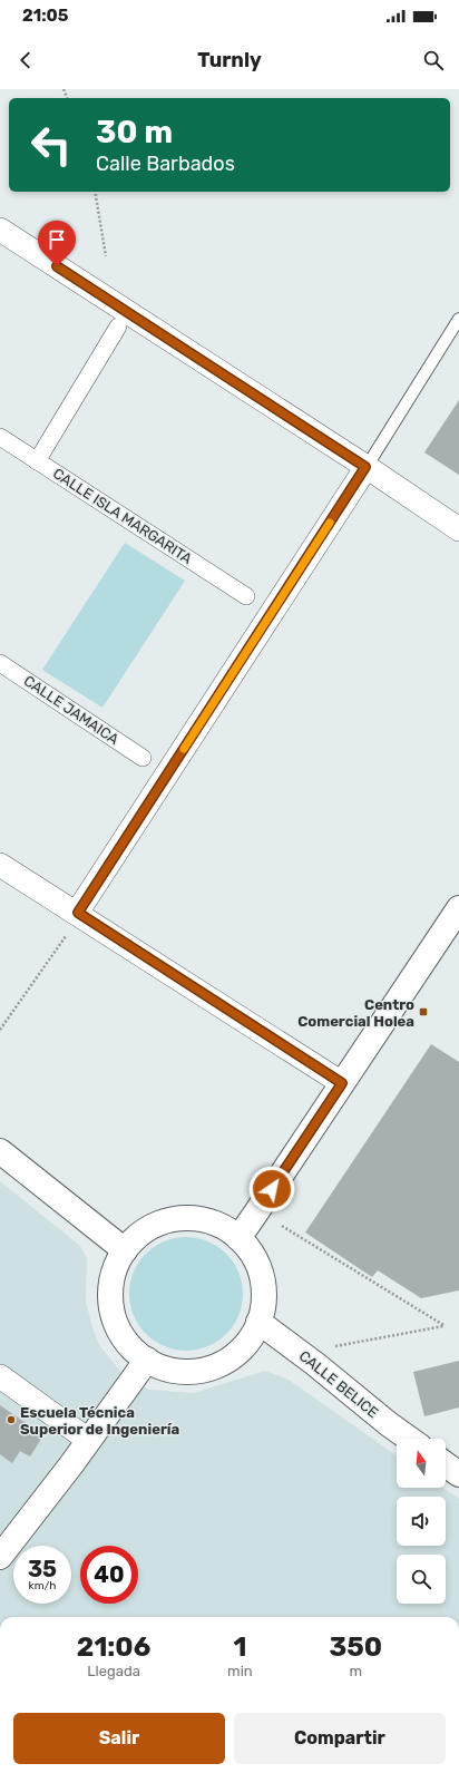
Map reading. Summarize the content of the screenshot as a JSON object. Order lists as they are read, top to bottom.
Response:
{
  "streets": {
    "street": ["CALLE ISLA MARGARITA", "CALLE JAMAICA", "CALLE BELICE"]
  },
  "places": {
    "transit": ["Centro Comercial Holea"],
    "other": ["Escuela Técnica Superior de Ingeniería"]
  },
  "north": "top",
  "page": {
    "status": "21:05",
    "header": "Turnly",
    "turn": ["30 m", "Calle Barbados"],
    "speed": "35 km/h",
    "limit": "40",
    "eta": [
      "21:06",
      "Llegada",
      "1",
      "min",
      "350",
      "m"
    ],
    "buttons": ["Salir", "Compartir"]
  }
}
